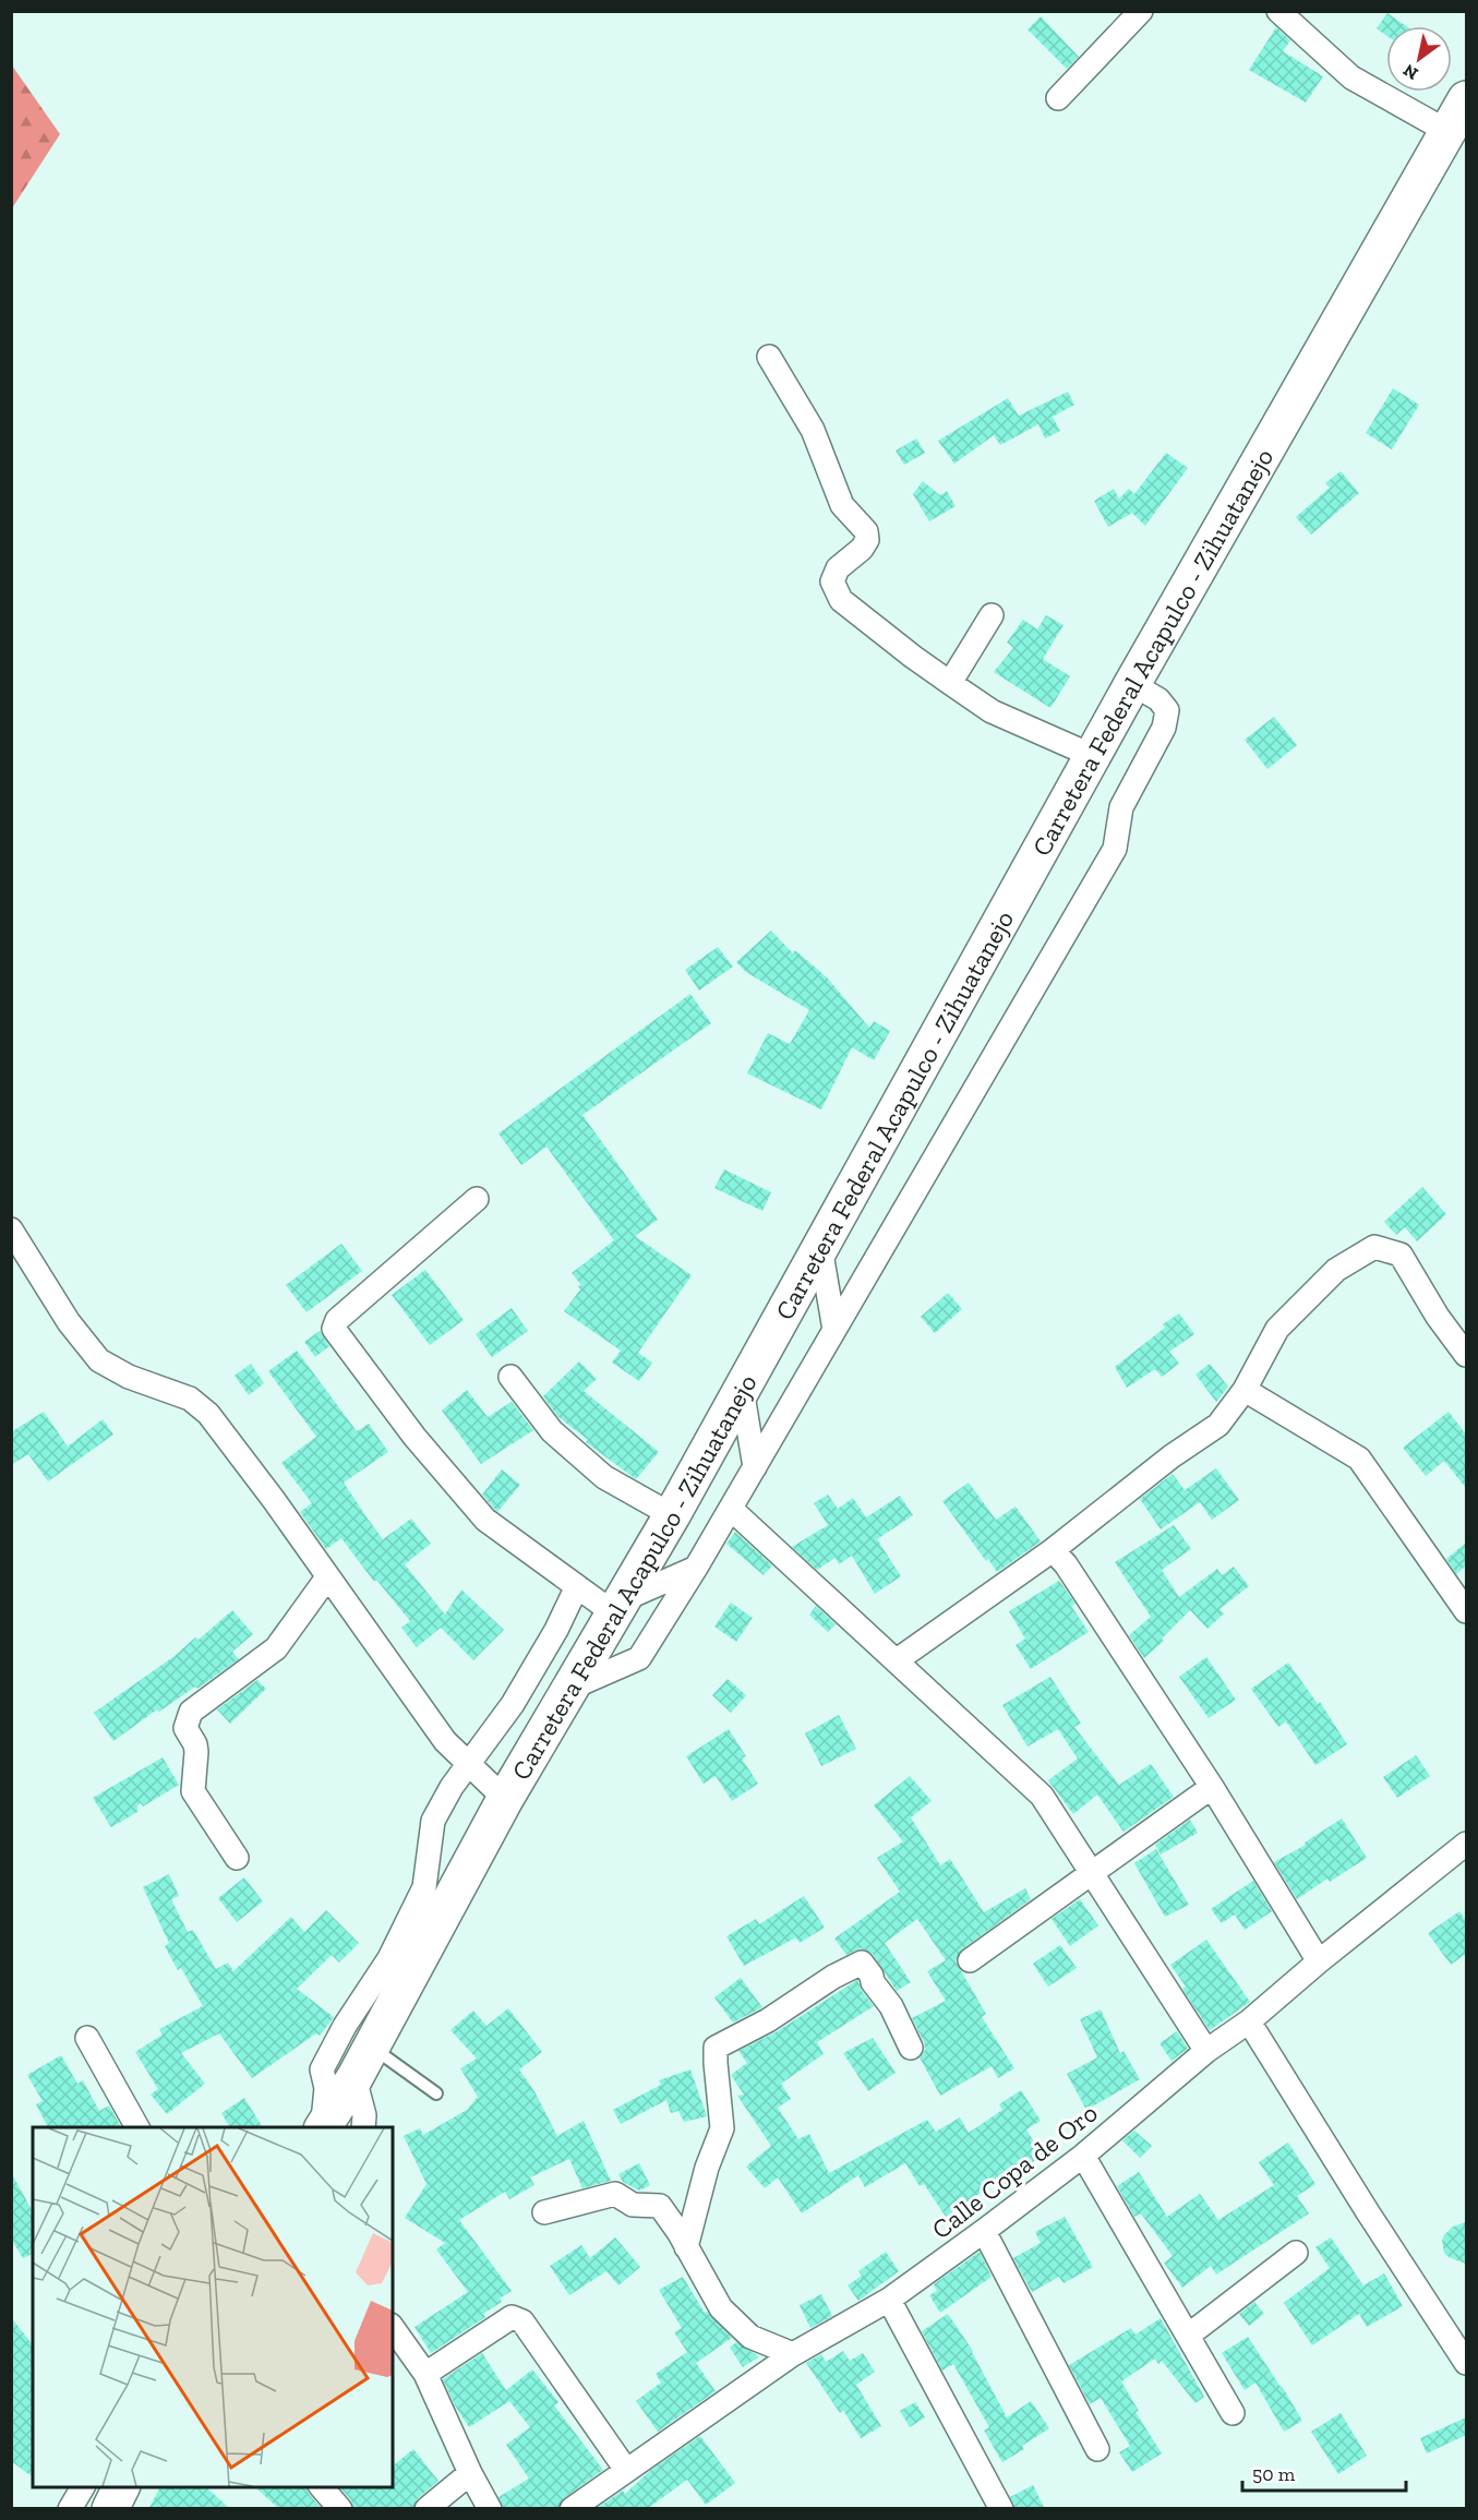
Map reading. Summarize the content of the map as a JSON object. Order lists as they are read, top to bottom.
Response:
{
  "streets": {
    "main road": ["Carretera Federal Acapulco - Zihuatanejo"],
    "street": ["Calle Copa de Oro"]
  },
  "scale_bar": "50 m",
  "north": "bottom left"
}
